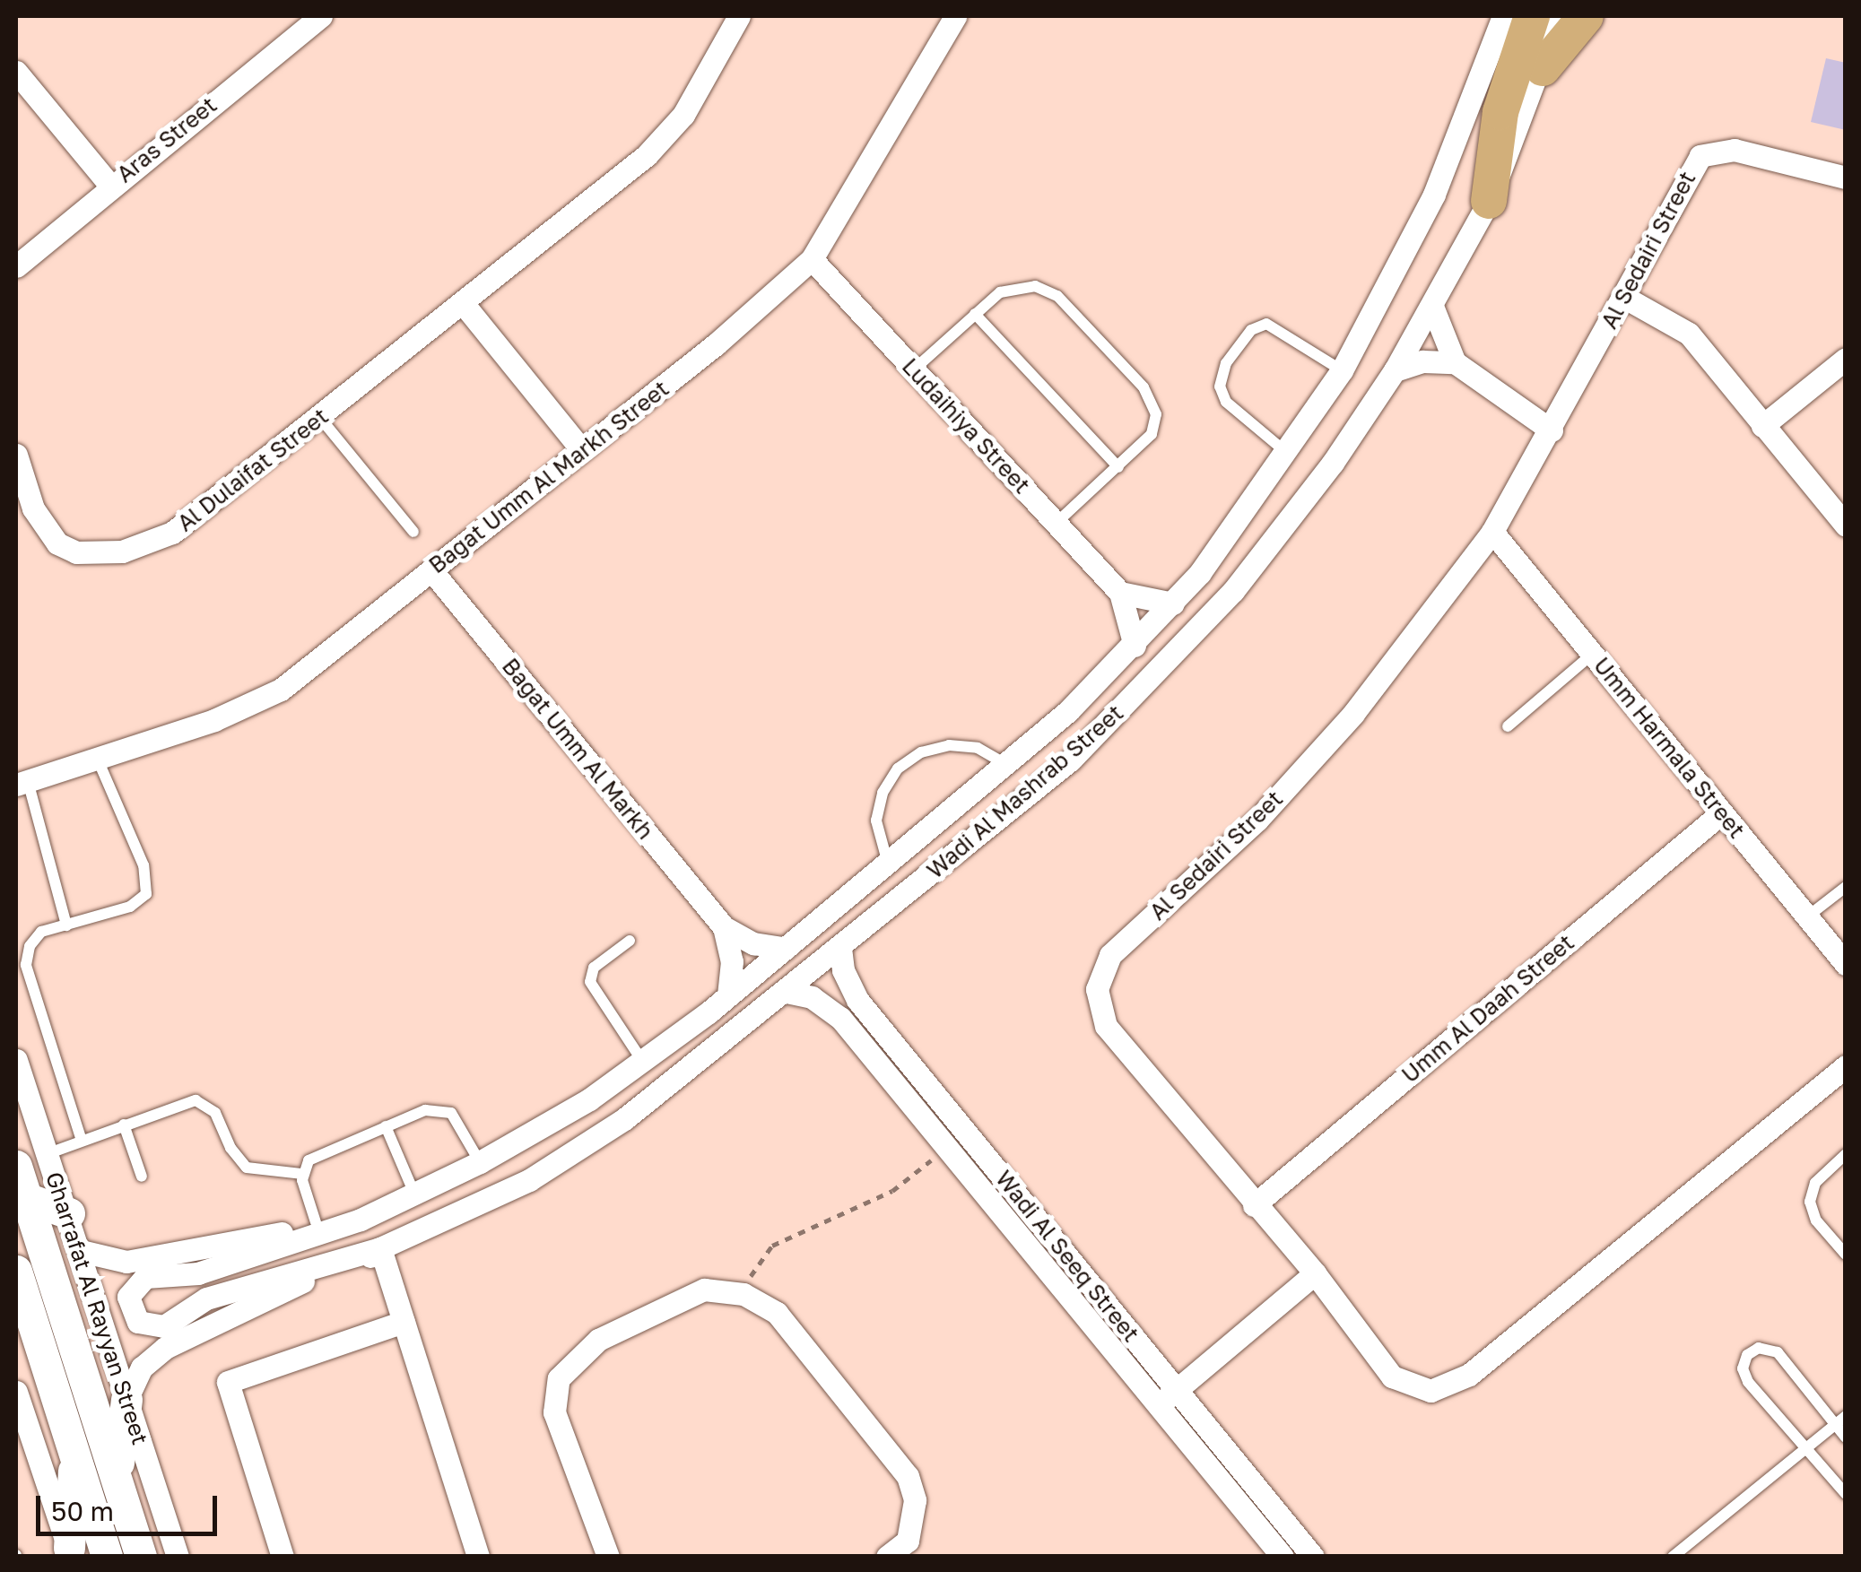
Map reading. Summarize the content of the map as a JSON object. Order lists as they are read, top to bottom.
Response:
{
  "streets": {
    "main road": ["Gharrafat Al Rayyan Street"],
    "street": [
      "Aras Street",
      "Al Sedairi Street",
      "Ludaihiya Street",
      "Al Dulaifat Street",
      "Bagat Umm Al Markh Street",
      "Umm Harmala Street",
      "Bagat Umm Al Markh",
      "Wadi Al Mashrab Street",
      "Umm Al Daah Street",
      "Wadi Al Seeq Street"
    ]
  },
  "crossings": [
    ["Al Sedairi Street", "Umm Harmala Street"],
    ["Al Sedairi Street", "Umm Al Daah Street"],
    ["Ludaihiya Street", "Bagat Umm Al Markh Street"],
    ["Ludaihiya Street", "Wadi Al Mashrab Street"],
    ["Bagat Umm Al Markh Street", "Bagat Umm Al Markh"],
    ["Umm Harmala Street", "Umm Al Daah Street"],
    ["Bagat Umm Al Markh", "Wadi Al Mashrab Street"],
    ["Wadi Al Mashrab Street", "Wadi Al Seeq Street"],
    ["Wadi Al Mashrab Street", "Gharrafat Al Rayyan Street"]
  ],
  "scale_bar": "50 m"
}
